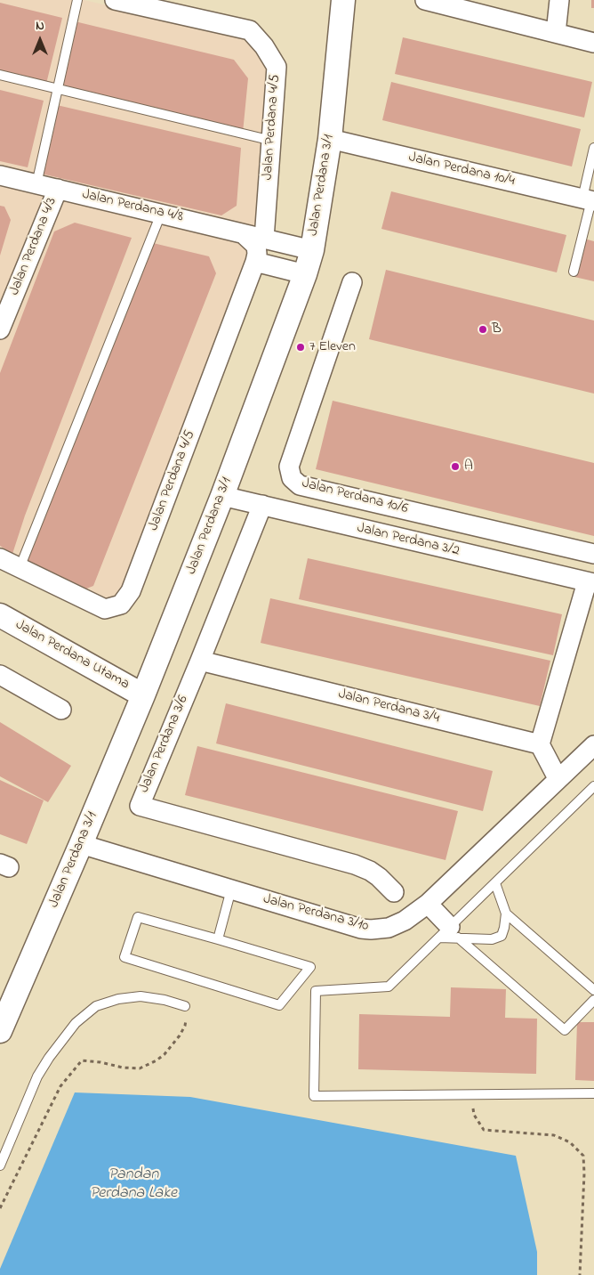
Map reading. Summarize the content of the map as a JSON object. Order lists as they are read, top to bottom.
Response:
{
  "streets": {
    "street": [
      "Jalan Perdana 4/5",
      "Jalan Perdana 10/4",
      "Jalan Perdana 3/1",
      "Jalan Perdana 4/8",
      "Jalan Perdana 4/3",
      "Jalan Perdana 10/6",
      "Jalan Perdana 3/2",
      "Jalan Perdana Utama",
      "Jalan Perdana 3/4",
      "Jalan Perdana 3/6",
      "Jalan Perdana 3/10"
    ]
  },
  "crossings": [
    ["Jalan Perdana 4/5", "Jalan Perdana 4/8"],
    ["Jalan Perdana 10/4", "Jalan Perdana 3/1"],
    ["Jalan Perdana 3/1", "Jalan Perdana 4/8"],
    ["Jalan Perdana 3/1", "Jalan Perdana 3/2"],
    ["Jalan Perdana 3/1", "Jalan Perdana Utama"],
    ["Jalan Perdana 3/1", "Jalan Perdana 3/10"],
    ["Jalan Perdana 4/8", "Jalan Perdana 4/3"],
    ["Jalan Perdana 3/2", "Jalan Perdana 3/6"],
    ["Jalan Perdana 3/4", "Jalan Perdana 3/6"]
  ],
  "water": ["Pandan Perdana Lake"],
  "places": ["B", "7 Eleven", "A"],
  "north": "top"
}
